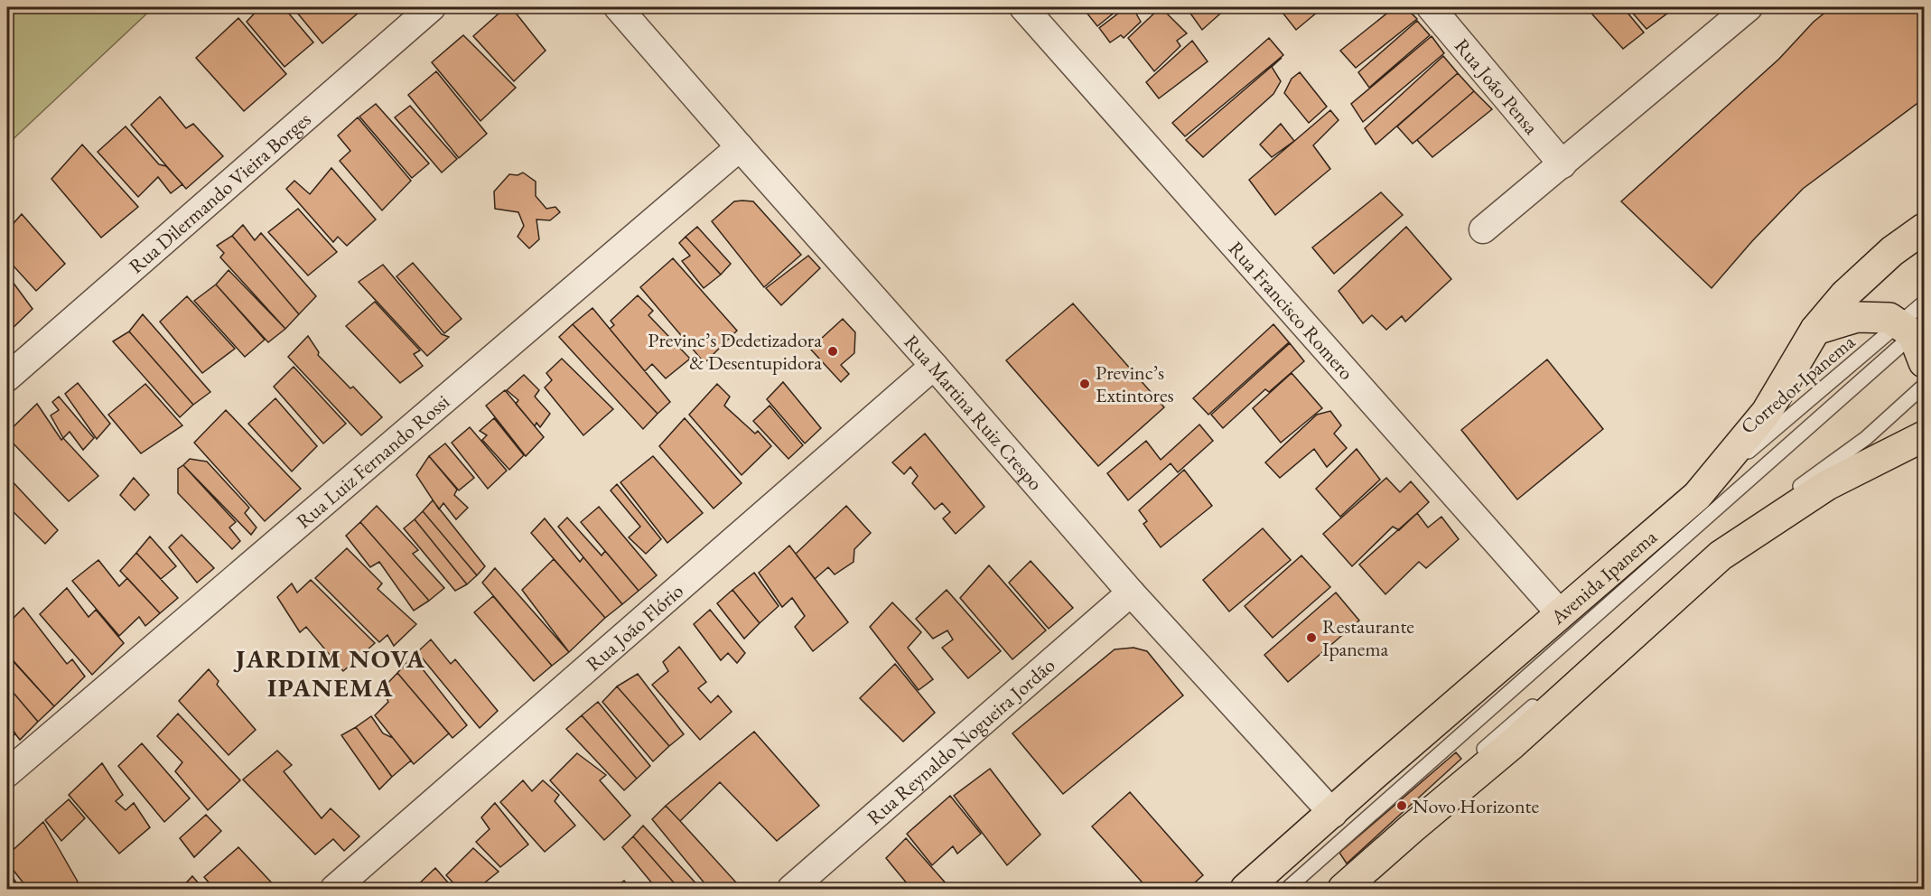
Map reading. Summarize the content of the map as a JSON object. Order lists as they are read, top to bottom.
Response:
{
  "streets": {
    "main road": ["Avenida Ipanema"],
    "street": [
      "Rua João Pensa",
      "Rua Dilermando Vieira Borges",
      "Rua Francisco Romero",
      "Rua Martina Ruiz Crespo",
      "Rua Luiz Fernando Rossi",
      "Rua João Flório",
      "Rua Reynaldo Nogueira Jordão"
    ],
    "lane": ["Corredor Ipanema"]
  },
  "crossings": [
    ["Rua Francisco Romero", "Avenida Ipanema"],
    ["Corredor Ipanema", "Avenida Ipanema"],
    ["Rua Martina Ruiz Crespo", "Rua Luiz Fernando Rossi"],
    ["Rua Martina Ruiz Crespo", "Avenida Ipanema"],
    ["Rua Martina Ruiz Crespo", "Rua João Flório"],
    ["Rua Martina Ruiz Crespo", "Rua Reynaldo Nogueira Jordão"]
  ],
  "districts": ["JARDIM NOVA IPANEMA"],
  "places": [
    "Previnc’s Dedetizadora & Desentupidora",
    "Previnc’s Extintores",
    "Restaurante Ipanema",
    "Novo Horizonte"
  ]
}
